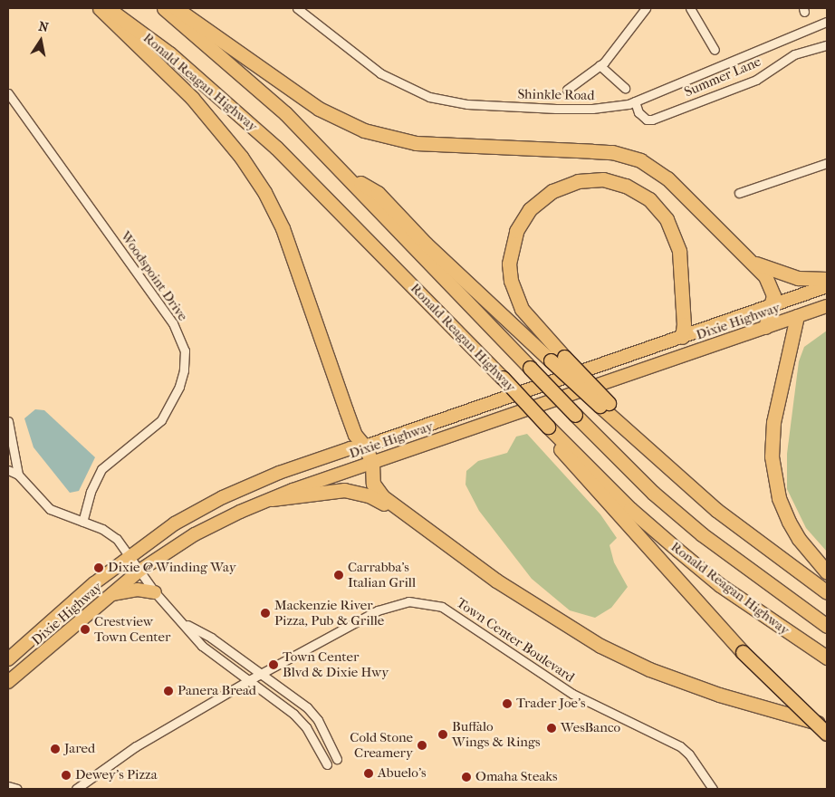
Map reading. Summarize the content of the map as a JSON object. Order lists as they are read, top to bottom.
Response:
{
  "streets": {
    "highway": ["Ronald Reagan Highway"],
    "main road": ["Dixie Highway"],
    "street": [
      "Summer Lane",
      "Shinkle Road",
      "Woodspoint Drive",
      "Town Center Boulevard"
    ]
  },
  "crossings": [
    ["Summer Lane", "Shinkle Road"]
  ],
  "places": [
    "Dixie @ Winding Way",
    "Carrabba's Italian Grill",
    "Mackenzie River Pizza, Pub & Grille",
    "Crestview Town Center",
    "Town Center Blvd & Dixie Hwy",
    "Panera Bread",
    "Trader Joe's",
    "WesBanco",
    "Buffalo Wings & Rings",
    "Cold Stone Creamery",
    "Jared",
    "Abuelo's",
    "Dewey’s Pizza",
    "Omaha Steaks"
  ],
  "north": "top"
}
